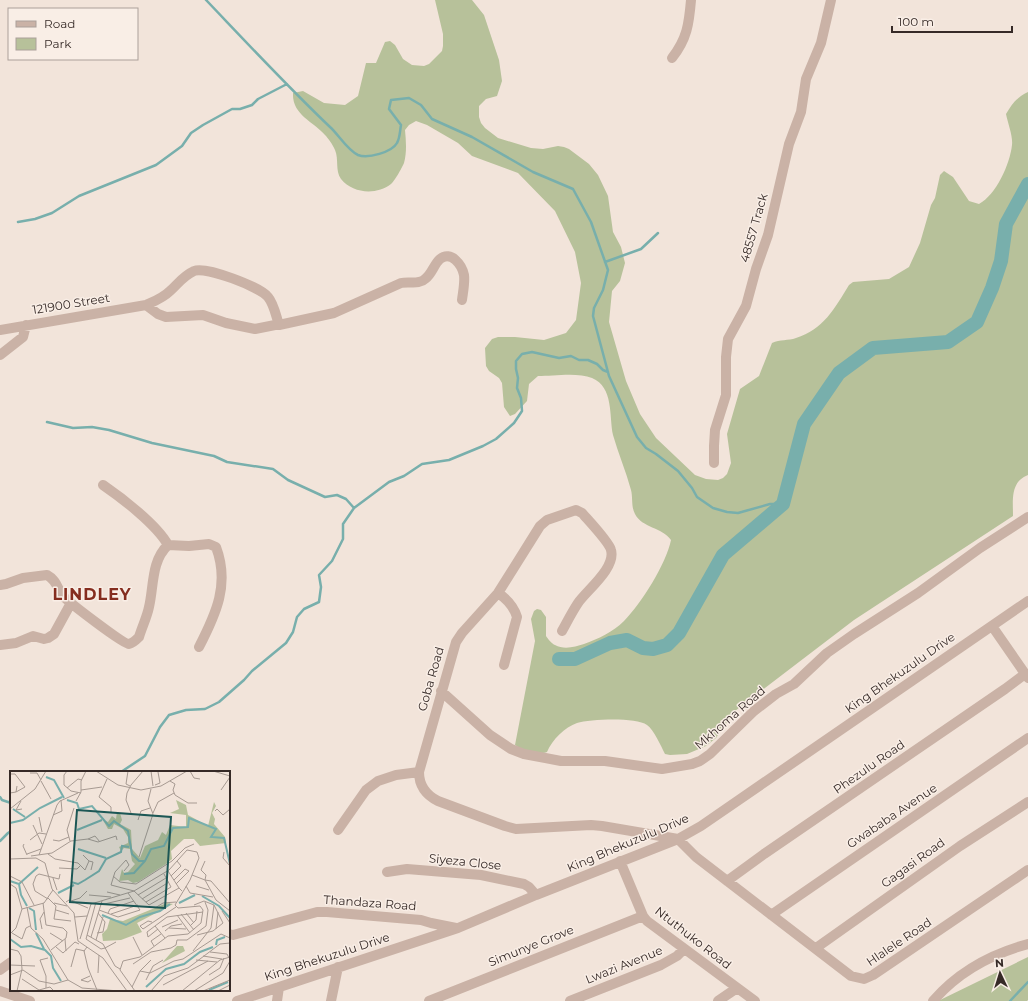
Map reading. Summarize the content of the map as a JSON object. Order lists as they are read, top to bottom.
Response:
{
  "streets": {
    "street": [
      "48557 Track",
      "121900 Street",
      "King Bhekuzulu Drive",
      "Goba Road",
      "Mkhoma Road",
      "Phezulu Road",
      "Gwababa Avenue",
      "Siyeza Close",
      "Gagasi Road",
      "Thandaza Road",
      "Ntuthuko Road",
      "Hlalele Road",
      "Simunye Grove",
      "Lwazi Avenue"
    ]
  },
  "crossings": [
    ["King Bhekuzulu Drive", "Siyeza Close"],
    ["King Bhekuzulu Drive", "Thandaza Road"],
    ["King Bhekuzulu Drive", "Ntuthuko Road"],
    ["King Bhekuzulu Drive", "Hlalele Road"],
    ["Goba Road", "Mkhoma Road"],
    ["Phezulu Road", "Hlalele Road"],
    ["Gwababa Avenue", "Hlalele Road"],
    ["Gagasi Road", "Hlalele Road"],
    ["Ntuthuko Road", "Simunye Grove"],
    ["Ntuthuko Road", "Lwazi Avenue"]
  ],
  "districts": ["LINDLEY"],
  "legend": ["Road", "Park"],
  "scale_bar": "100 m",
  "north": "top"
}
